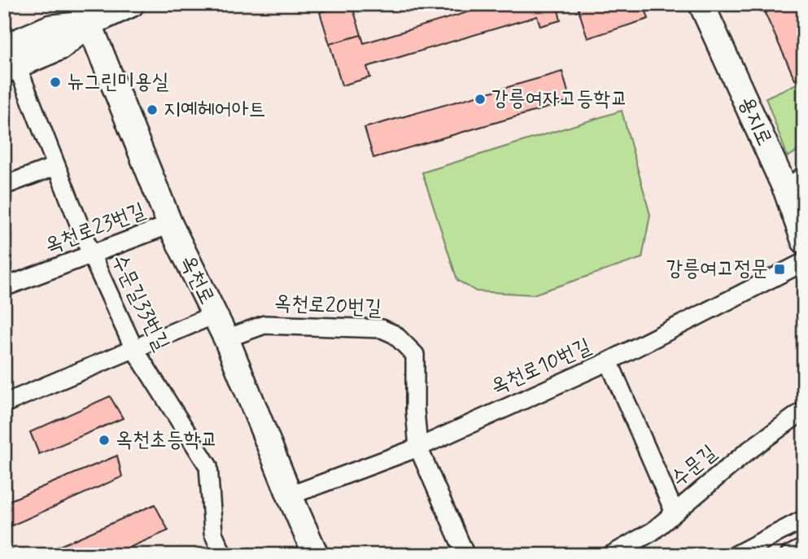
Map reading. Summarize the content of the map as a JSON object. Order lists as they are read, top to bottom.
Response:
{
  "streets": {
    "street": [
      "용지로",
      "옥천로23번길",
      "옥천로",
      "수문길33번길",
      "옥천로20번길",
      "옥천로10번길",
      "수문길"
    ]
  },
  "crossings": [
    ["옥천로23번길", "옥천로"],
    ["옥천로23번길", "수문길33번길"],
    ["옥천로", "옥천로20번길"],
    ["옥천로", "옥천로10번길"],
    ["옥천로20번길", "옥천로10번길"]
  ],
  "places": {
    "other": [
      "뉴그린미용실",
      "강릉여자고등학교",
      "지예헤어아트",
      "옥천초등학교"
    ],
    "transit": ["강릉여고정문"]
  }
}
